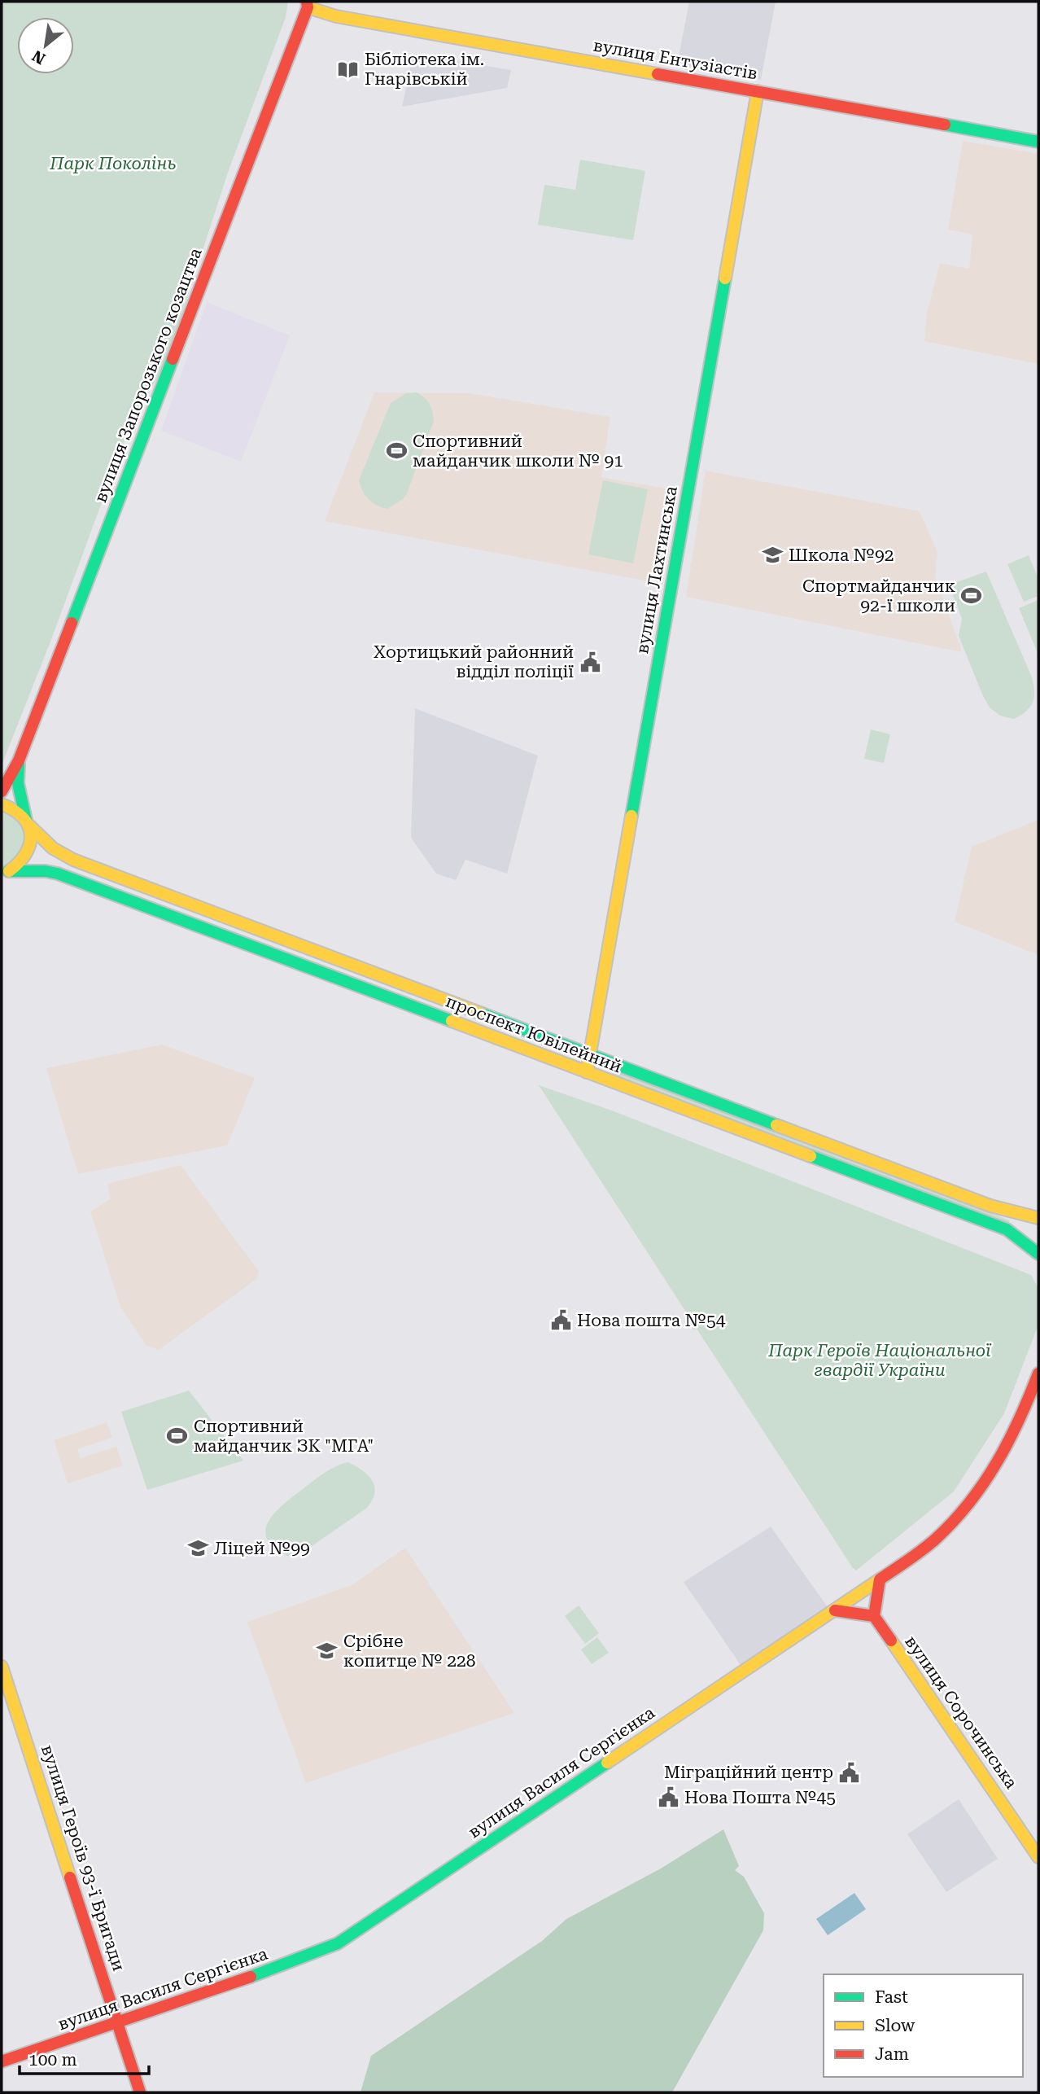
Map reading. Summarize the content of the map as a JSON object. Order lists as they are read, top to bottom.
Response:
{
  "streets": {
    "main road": [
      "вулиця Ентузіастів",
      "вулиця Запорозького козацтва",
      "вулиця Лахтинська",
      "проспект Ювілейний",
      "вулиця Сорочинська",
      "вулиця Василя Сергієнка",
      "вулиця Героїв 93-ї Бригади"
    ]
  },
  "crossings": [
    ["вулиця Ентузіастів", "вулиця Запорозького козацтва"],
    ["вулиця Ентузіастів", "вулиця Лахтинська"],
    ["вулиця Запорозького козацтва", "проспект Ювілейний"],
    ["вулиця Лахтинська", "проспект Ювілейний"],
    ["вулиця Василя Сергієнка", "вулиця Героїв 93-ї Бригади"]
  ],
  "parks": ["Парк Поколінь", "Парк Героїв Національної гвардії України"],
  "places": {
    "library": ["Бібліотека ім. Гнарівській"],
    "sports": ["Спортивний майданчик школи № 91", "Спортмайданчик 92-ї школи", "Спортивний майданчик ЗК \"МГА\""],
    "school or university": ["Школа №92", "Ліцей №99", "Срібне копитце № 228"],
    "public building": [
      "Хортицький районний відділ поліції",
      "Нова пошта №54",
      "Міграційний центр",
      "Нова Пошта №45"
    ]
  },
  "legend": ["Fast", "Slow", "Jam"],
  "scale_bar": "100 m",
  "north": "bottom left"
}
